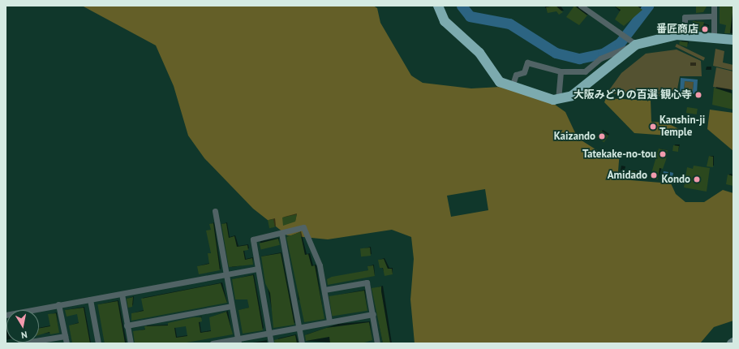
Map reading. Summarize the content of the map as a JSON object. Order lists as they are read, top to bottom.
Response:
{
  "places": [
    "番匠商店",
    "大阪みどりの百選 観心寺",
    "Kanshin-ji Temple",
    "Kaizando",
    "Tatekake-no-tou",
    "Amidado",
    "Kondo"
  ],
  "north": "bottom"
}
